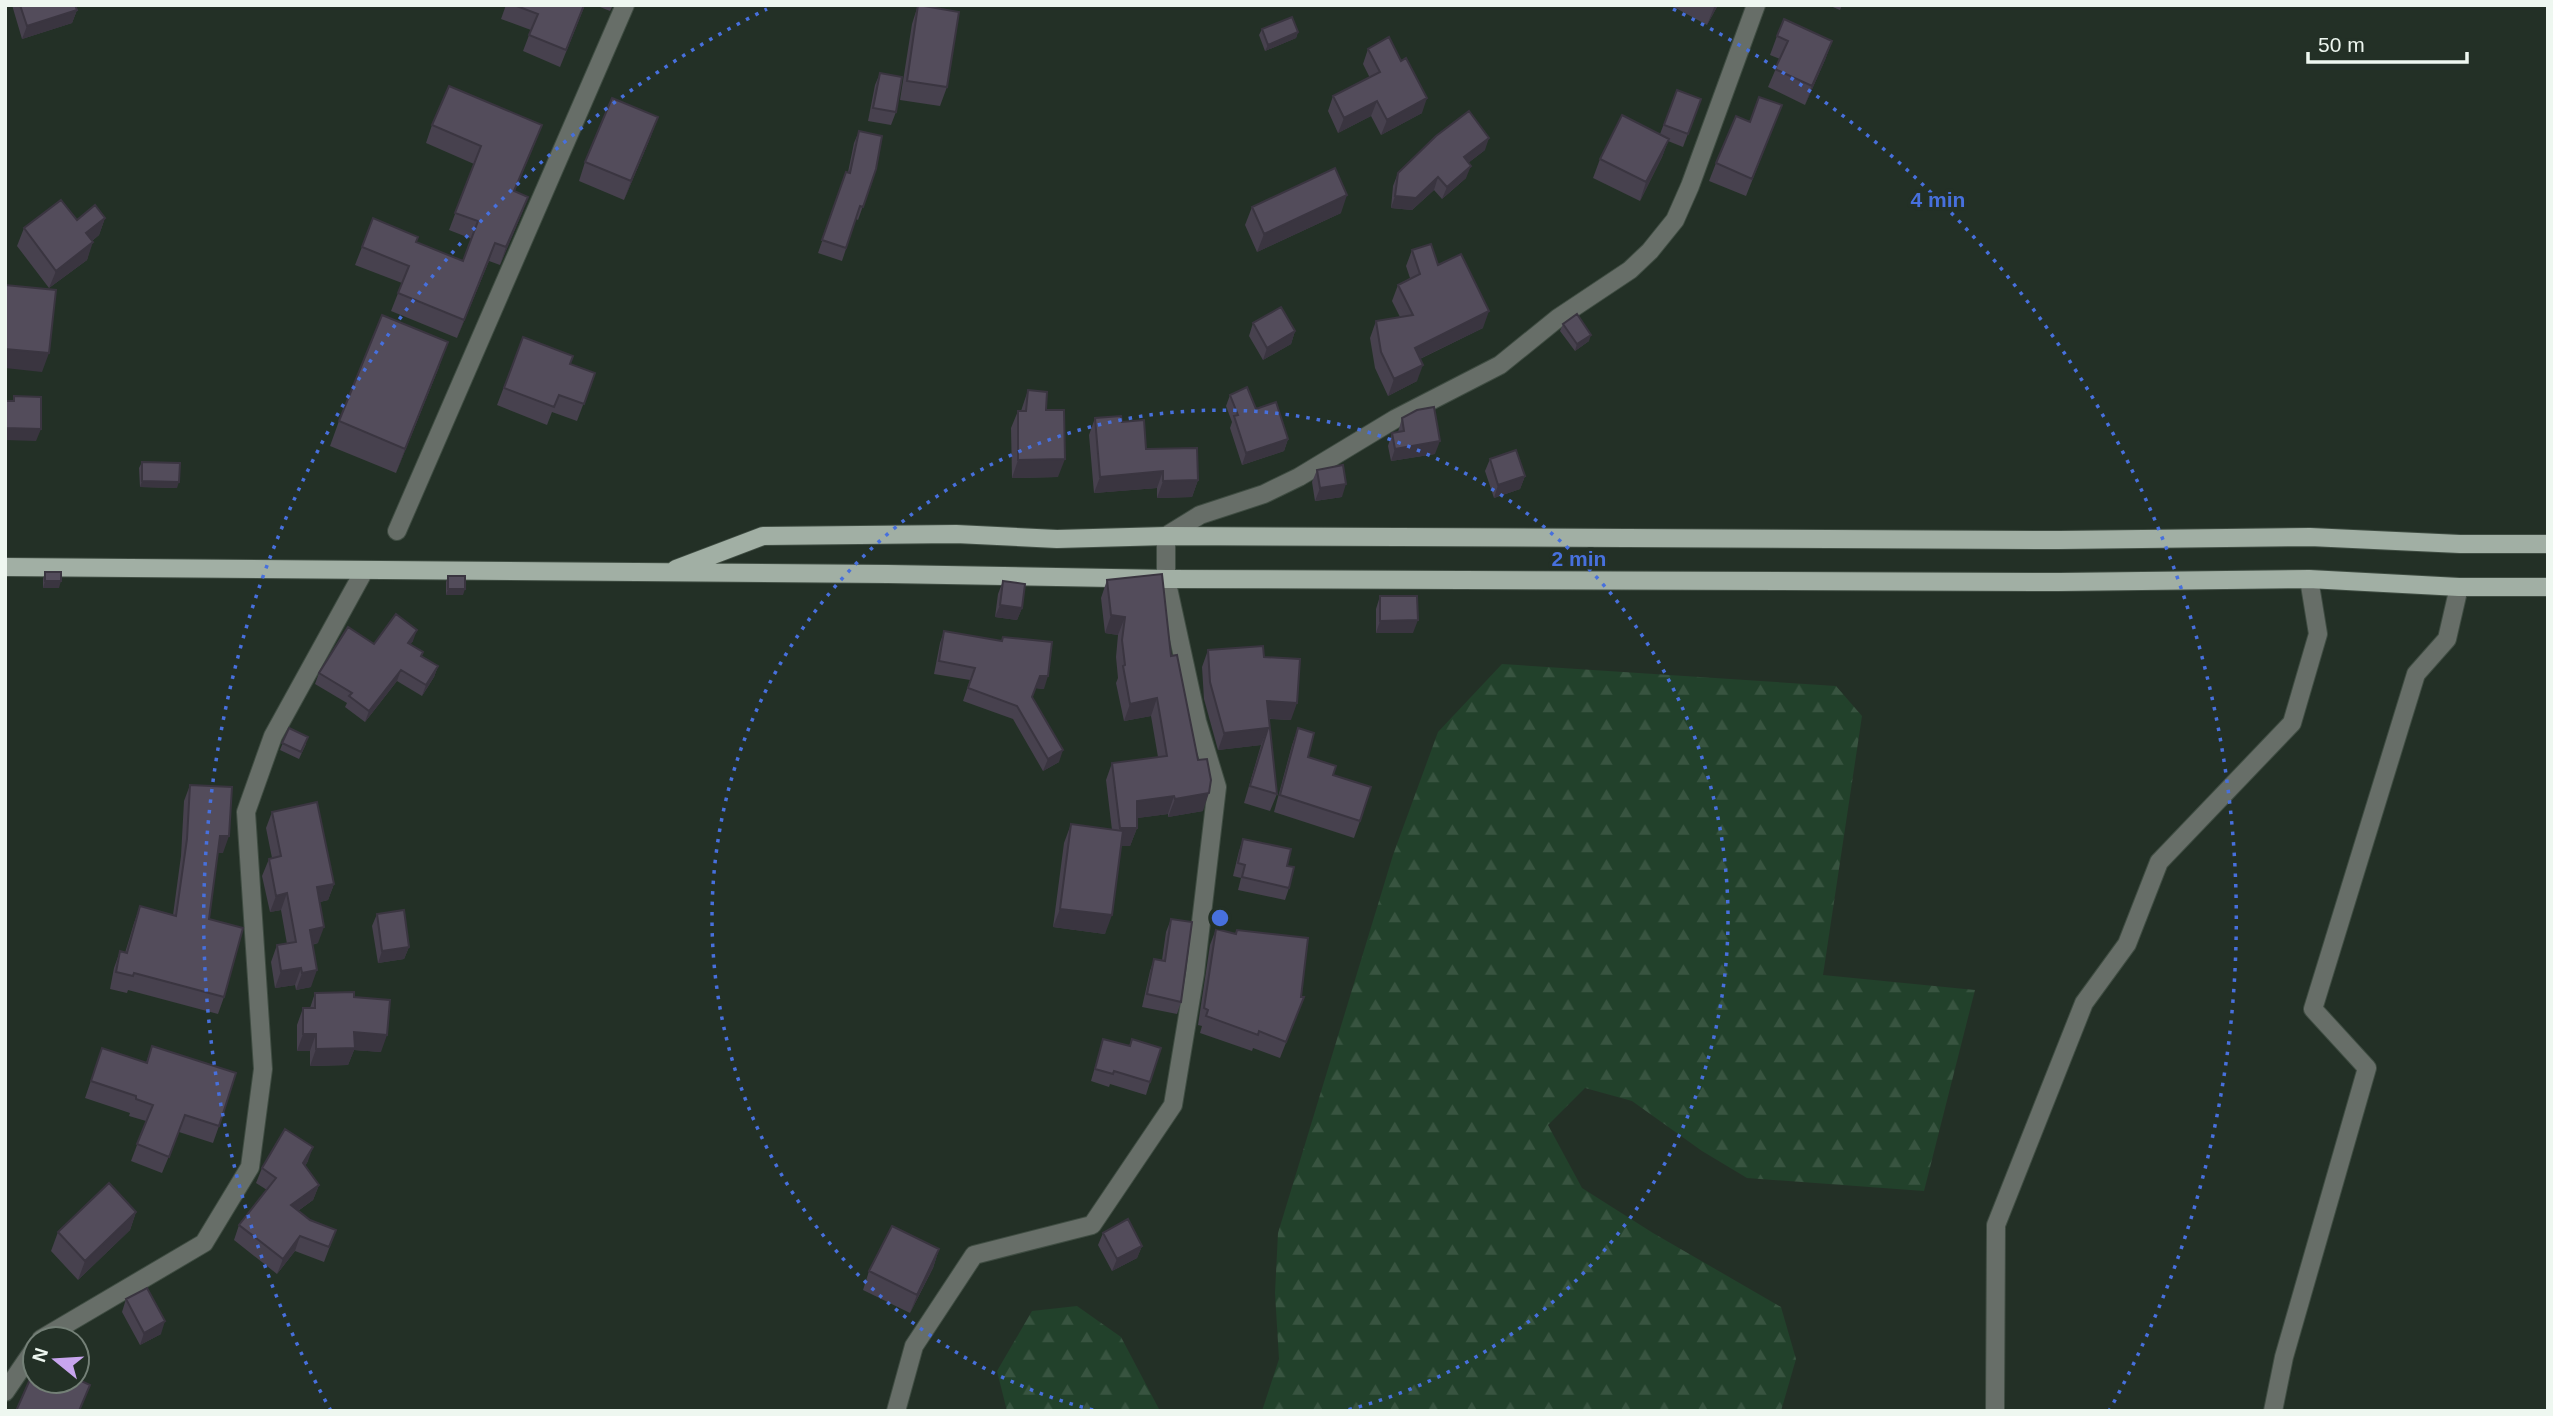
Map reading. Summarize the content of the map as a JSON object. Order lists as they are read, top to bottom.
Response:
{
  "scale_bar": "50 m",
  "north": "left",
  "rings": ["4 min", "2 min"]
}
